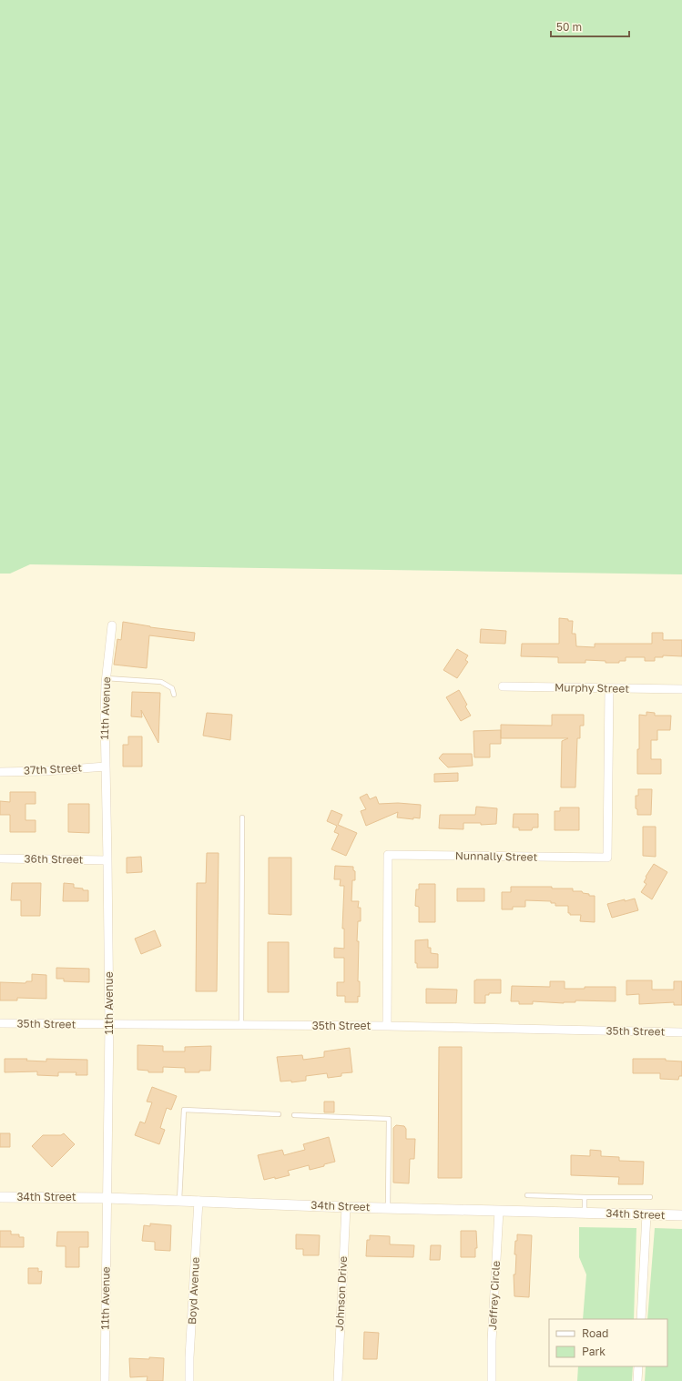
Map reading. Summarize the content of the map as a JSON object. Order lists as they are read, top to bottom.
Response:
{
  "streets": {
    "street": [
      "Murphy Street",
      "11th Avenue",
      "37th Street",
      "Nunnally Street",
      "36th Street",
      "35th Street",
      "34th Street",
      "Boyd Avenue",
      "Johnson Drive",
      "Jeffrey Circle"
    ]
  },
  "crossings": [
    ["Murphy Street", "Nunnally Street"],
    ["11th Avenue", "37th Street"],
    ["11th Avenue", "36th Street"],
    ["11th Avenue", "35th Street"],
    ["11th Avenue", "34th Street"],
    ["Nunnally Street", "35th Street"],
    ["34th Street", "Boyd Avenue"],
    ["34th Street", "Johnson Drive"],
    ["34th Street", "Jeffrey Circle"]
  ],
  "legend": ["Road", "Park"],
  "scale_bar": "50 m"
}
